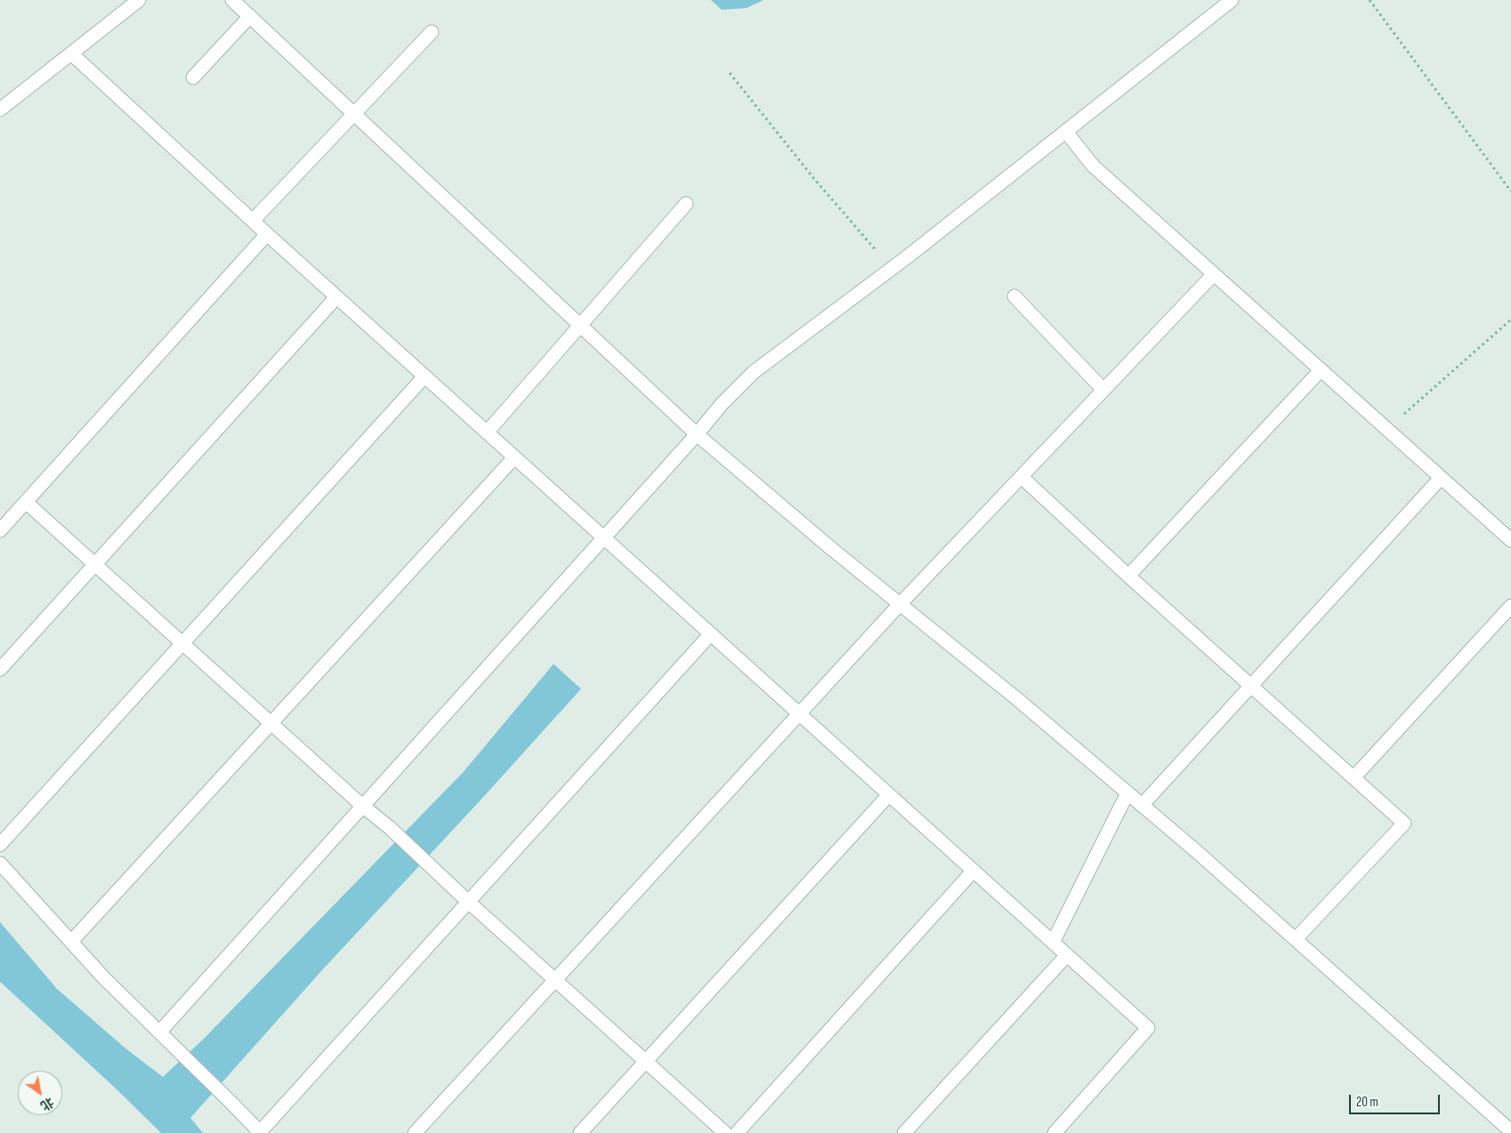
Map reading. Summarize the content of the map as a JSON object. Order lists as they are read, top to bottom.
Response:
{
  "scale_bar": "20 m",
  "north": "bottom right"
}
